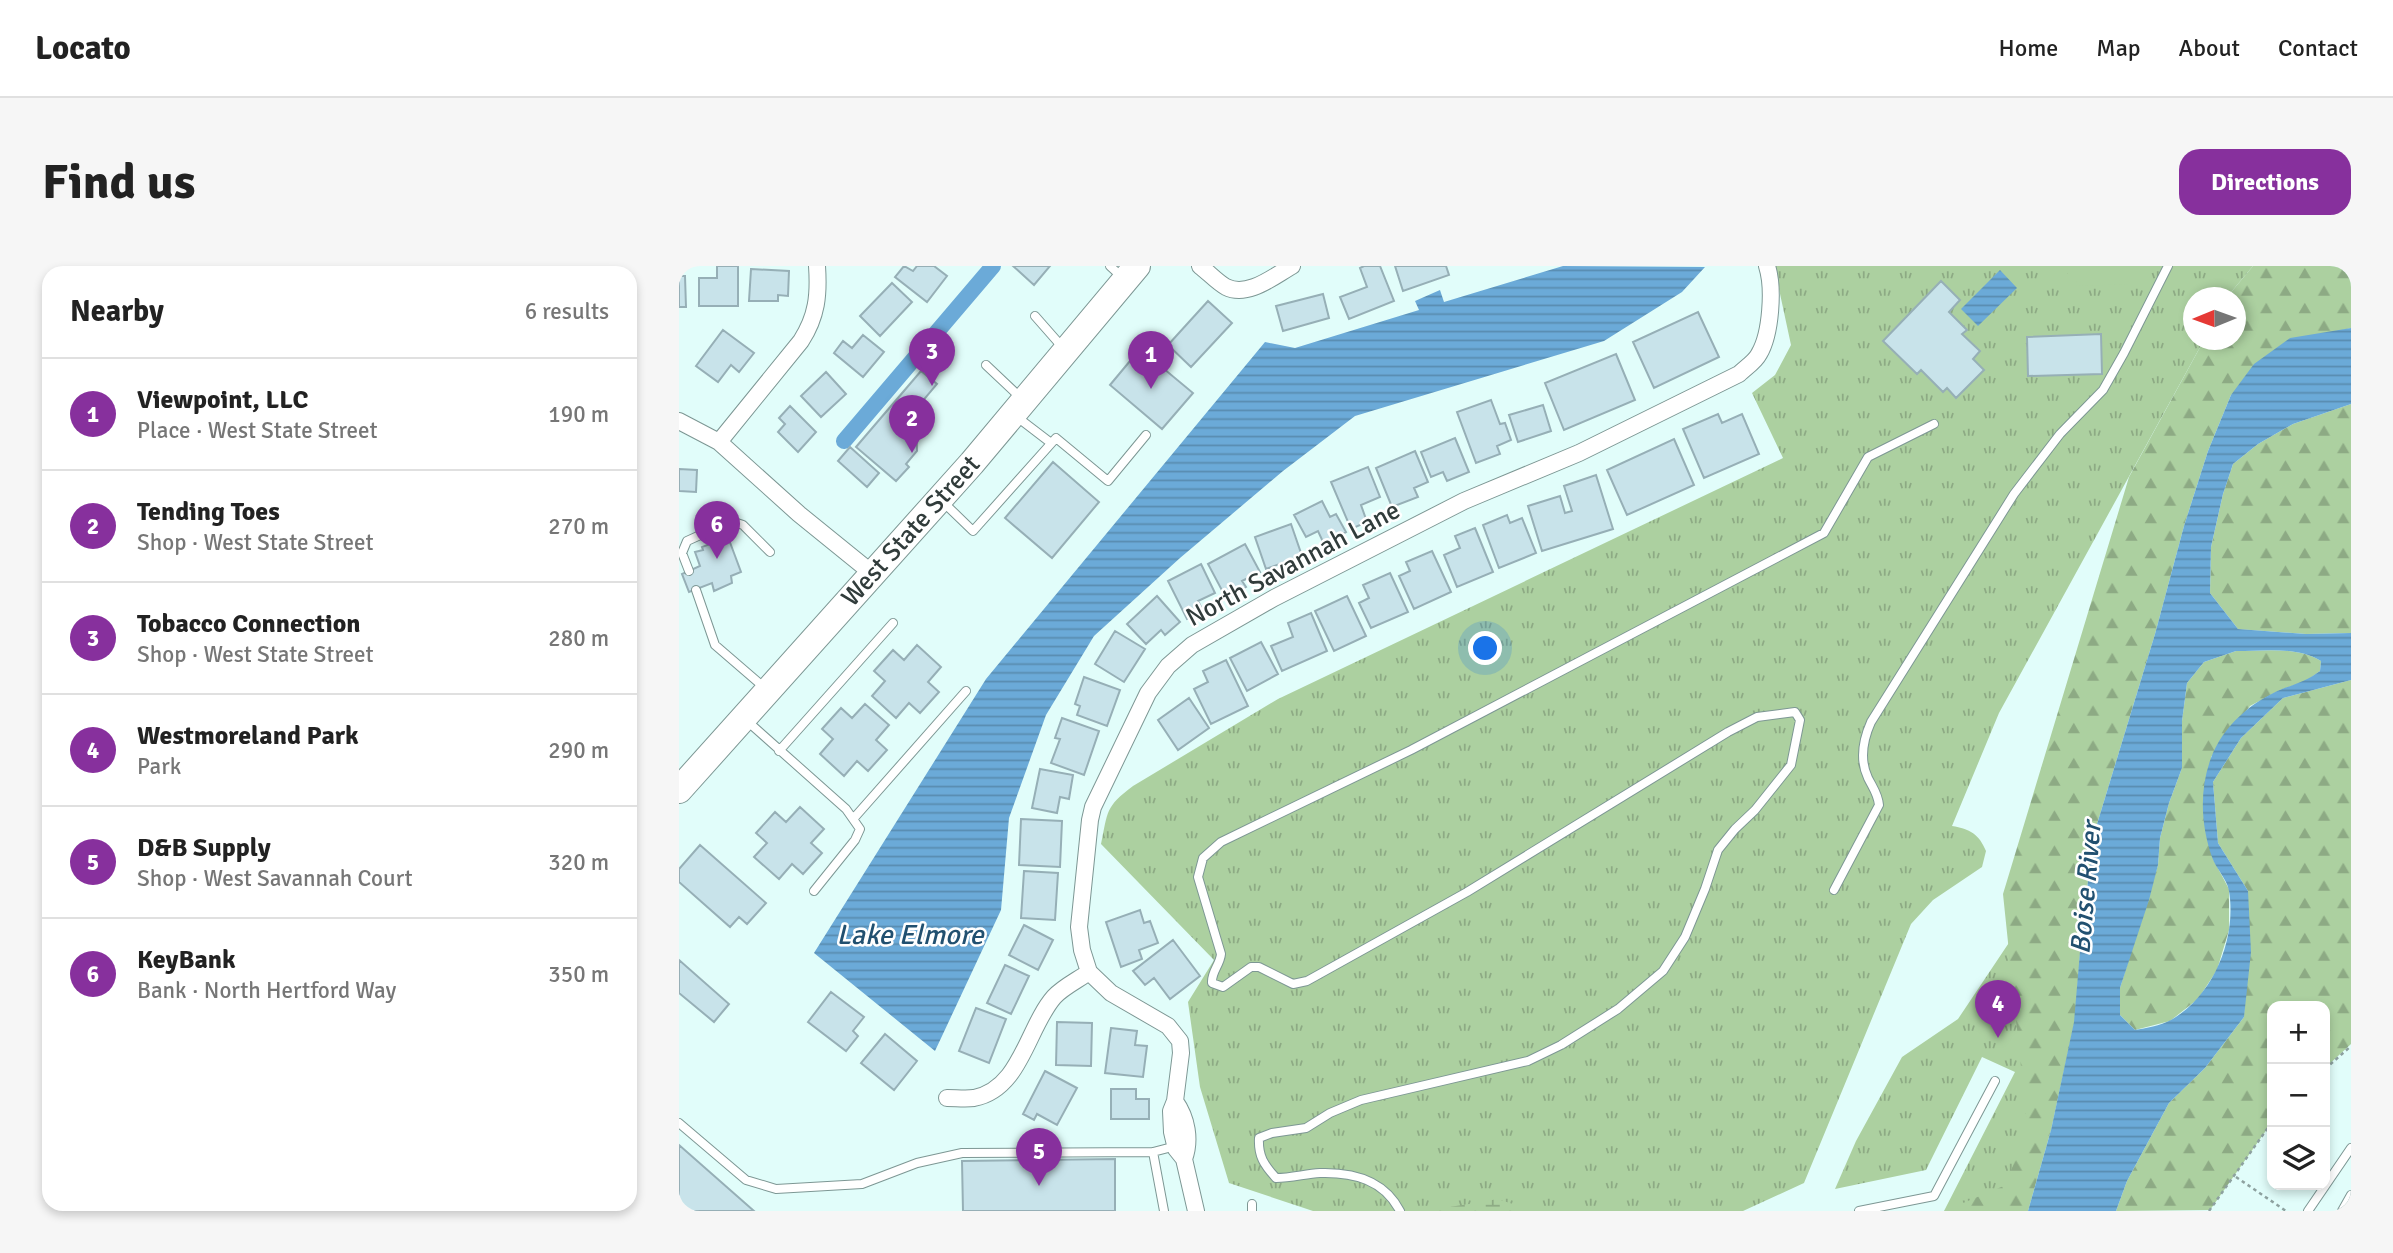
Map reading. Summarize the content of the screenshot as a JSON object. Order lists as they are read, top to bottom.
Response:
{
  "streets": {
    "main road": ["West State Street"],
    "street": ["North Savannah Lane"]
  },
  "water": ["Boise River", "Lake Elmore"],
  "north": "left",
  "page": {
    "header": "Locato",
    "nav": [
      "Home",
      "Map",
      "About",
      "Contact"
    ],
    "buttons": "Directions",
    "title": "Find us",
    "heading": ["Nearby", "6 results"],
    "pins": [
      "3",
      "1",
      "2",
      "6",
      "4",
      "5"
    ],
    "list": [
      {
        "mark": "1",
        "name": "Viewpoint, LLC",
        "note": "Place · West State Street",
        "value": "190 m"
      },
      {
        "mark": "2",
        "name": "Tending Toes",
        "note": "Shop · West State Street",
        "value": "270 m"
      },
      {
        "mark": "3",
        "name": "Tobacco Connection",
        "note": "Shop · West State Street",
        "value": "280 m"
      },
      {
        "mark": "4",
        "name": "Westmoreland Park",
        "note": "Park",
        "value": "290 m"
      },
      {
        "mark": "5",
        "name": "D&B Supply",
        "note": "Shop · West Savannah Court",
        "value": "320 m"
      },
      {
        "mark": "6",
        "name": "KeyBank",
        "note": "Bank · North Hertford Way",
        "value": "350 m"
      }
    ],
    "map_buttons": ["+", "−"]
  }
}
